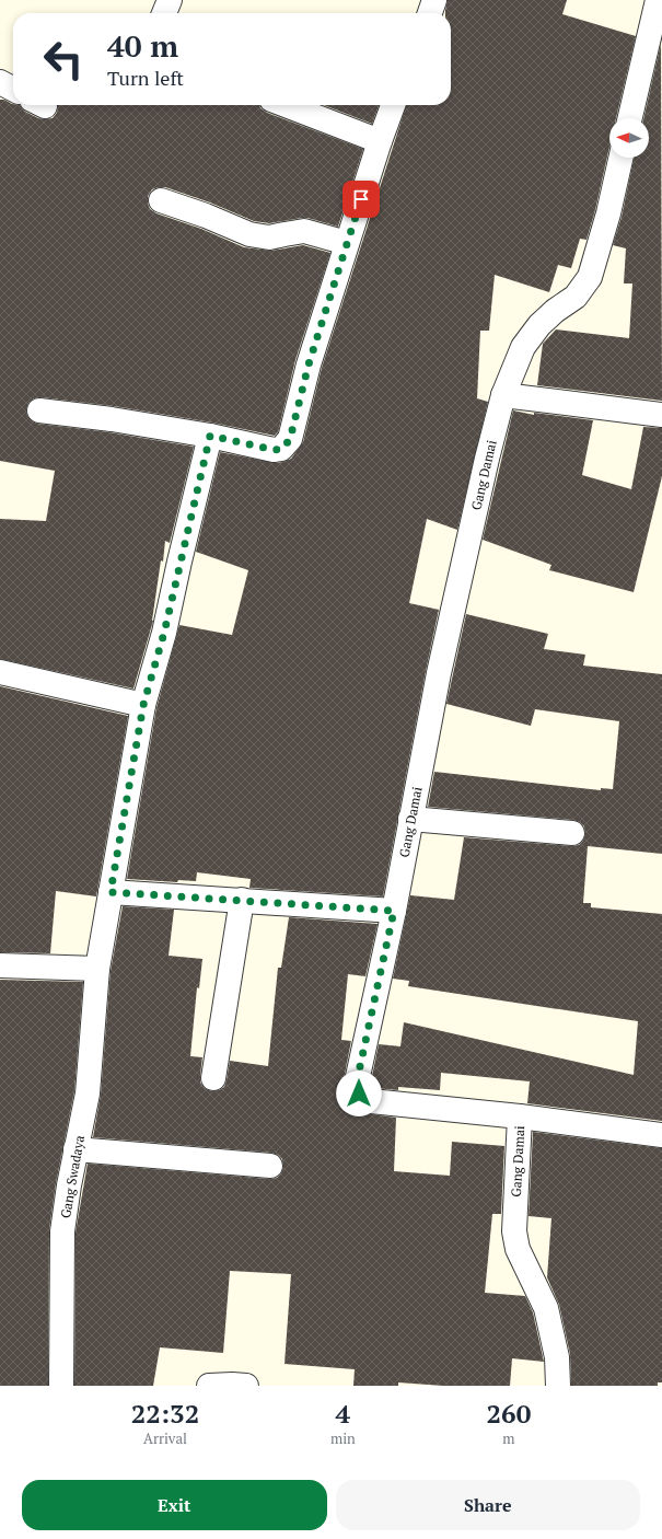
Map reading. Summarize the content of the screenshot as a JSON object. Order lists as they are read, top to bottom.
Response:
{
  "streets": {
    "street": ["Gang Damai", "Gang Swadaya"]
  },
  "north": "left",
  "page": {
    "turn": ["40 m", "Turn left"],
    "eta": [
      "22:32",
      "Arrival",
      "4",
      "min",
      "260",
      "m"
    ],
    "buttons": ["Exit", "Share"]
  }
}
